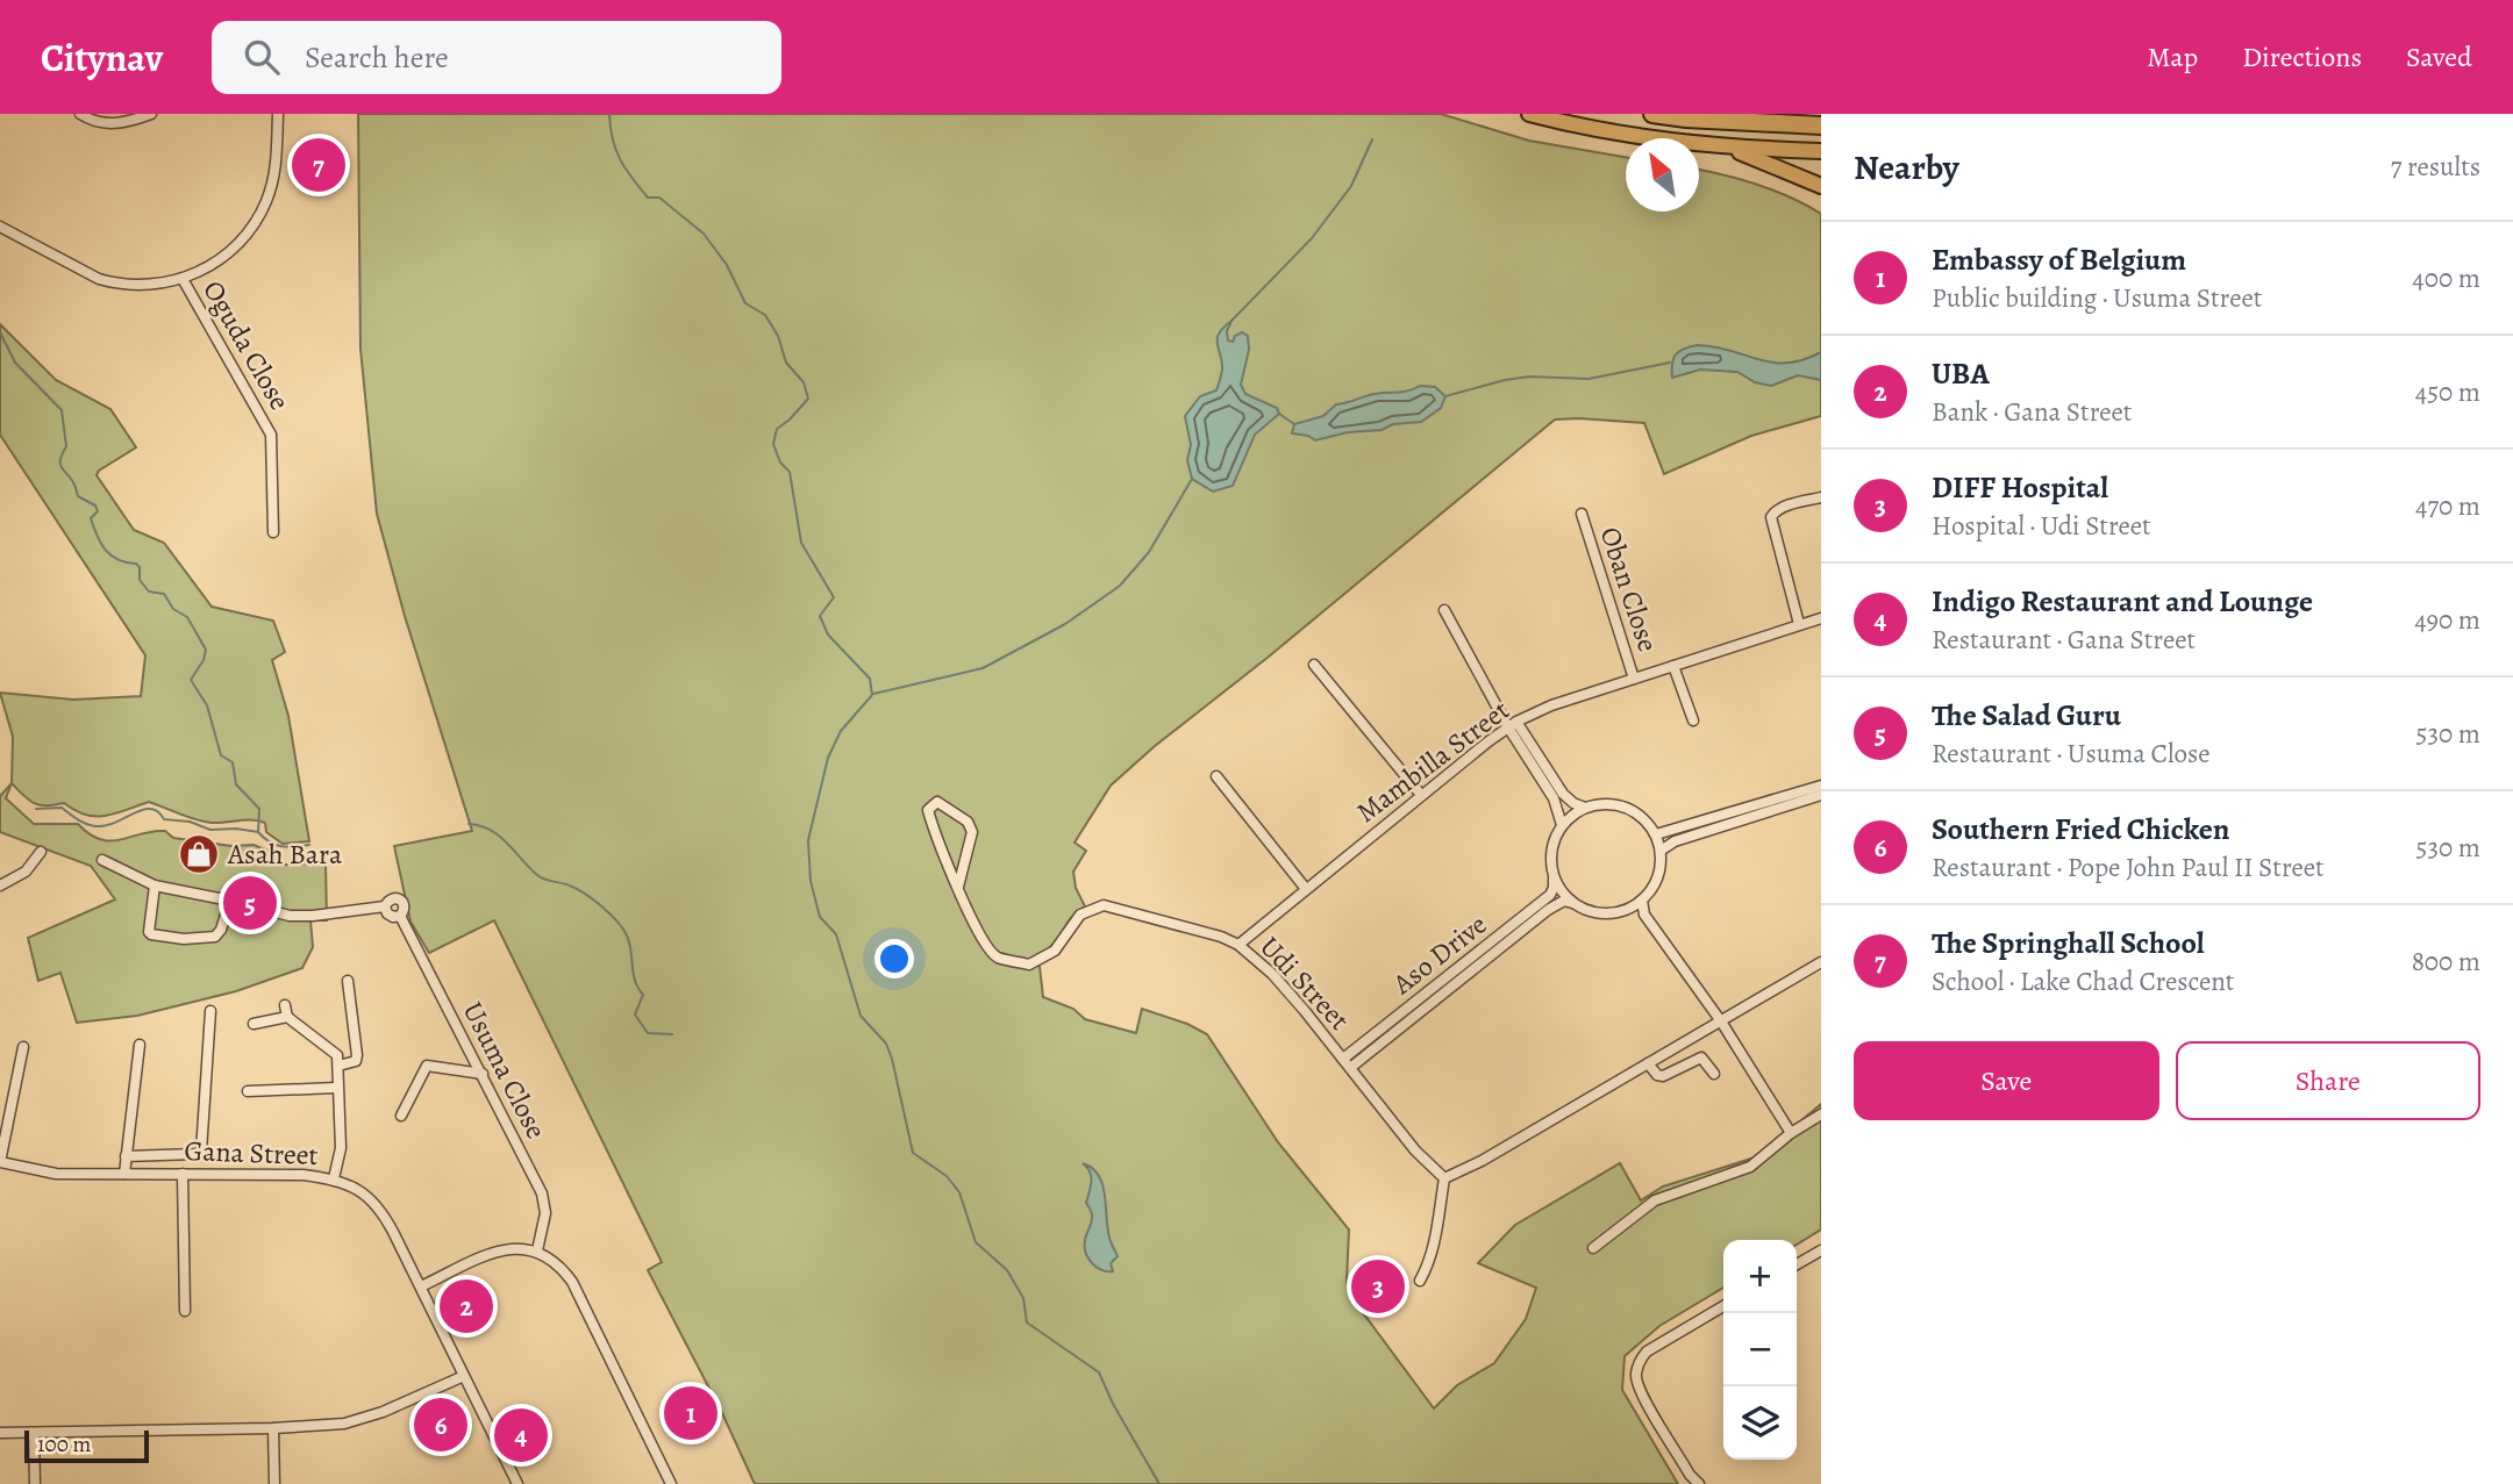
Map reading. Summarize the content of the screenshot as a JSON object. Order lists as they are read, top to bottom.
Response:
{
  "streets": {
    "street": [
      "Oguda Close",
      "Oban Close",
      "Mambilla Street",
      "Aso Drive",
      "Udi Street",
      "Usuma Close",
      "Gana Street"
    ]
  },
  "crossings": [
    ["Oban Close", "Mambilla Street"],
    ["Mambilla Street", "Udi Street"],
    ["Aso Drive", "Udi Street"]
  ],
  "places": {
    "shop": ["Asah Bara"]
  },
  "scale_bar": "100 m",
  "north": "top left",
  "page": {
    "header": "Citynav",
    "search": "Search here",
    "nav": ["Map", "Directions", "Saved"],
    "heading": ["Nearby", "7 results"],
    "pins": [
      "7",
      "5",
      "3",
      "2",
      "1",
      "6",
      "4"
    ],
    "list": [
      {
        "mark": "1",
        "name": "Embassy of Belgium",
        "note": "Public building · Usuma Street",
        "value": "400 m"
      },
      {
        "mark": "2",
        "name": "UBA",
        "note": "Bank · Gana Street",
        "value": "450 m"
      },
      {
        "mark": "3",
        "name": "DIFF Hospital",
        "note": "Hospital · Udi Street",
        "value": "470 m"
      },
      {
        "mark": "4",
        "name": "Indigo Restaurant and Lounge",
        "note": "Restaurant · Gana Street",
        "value": "490 m"
      },
      {
        "mark": "5",
        "name": "The Salad Guru",
        "note": "Restaurant · Usuma Close",
        "value": "530 m"
      },
      {
        "mark": "6",
        "name": "Southern Fried Chicken",
        "note": "Restaurant · Pope John Paul II Street",
        "value": "530 m"
      },
      {
        "mark": "7",
        "name": "The Springhall School",
        "note": "School · Lake Chad Crescent",
        "value": "800 m"
      }
    ],
    "buttons": ["Save", "Share"],
    "map_buttons": ["+", "−"],
    "scale": "100 m"
  }
}
